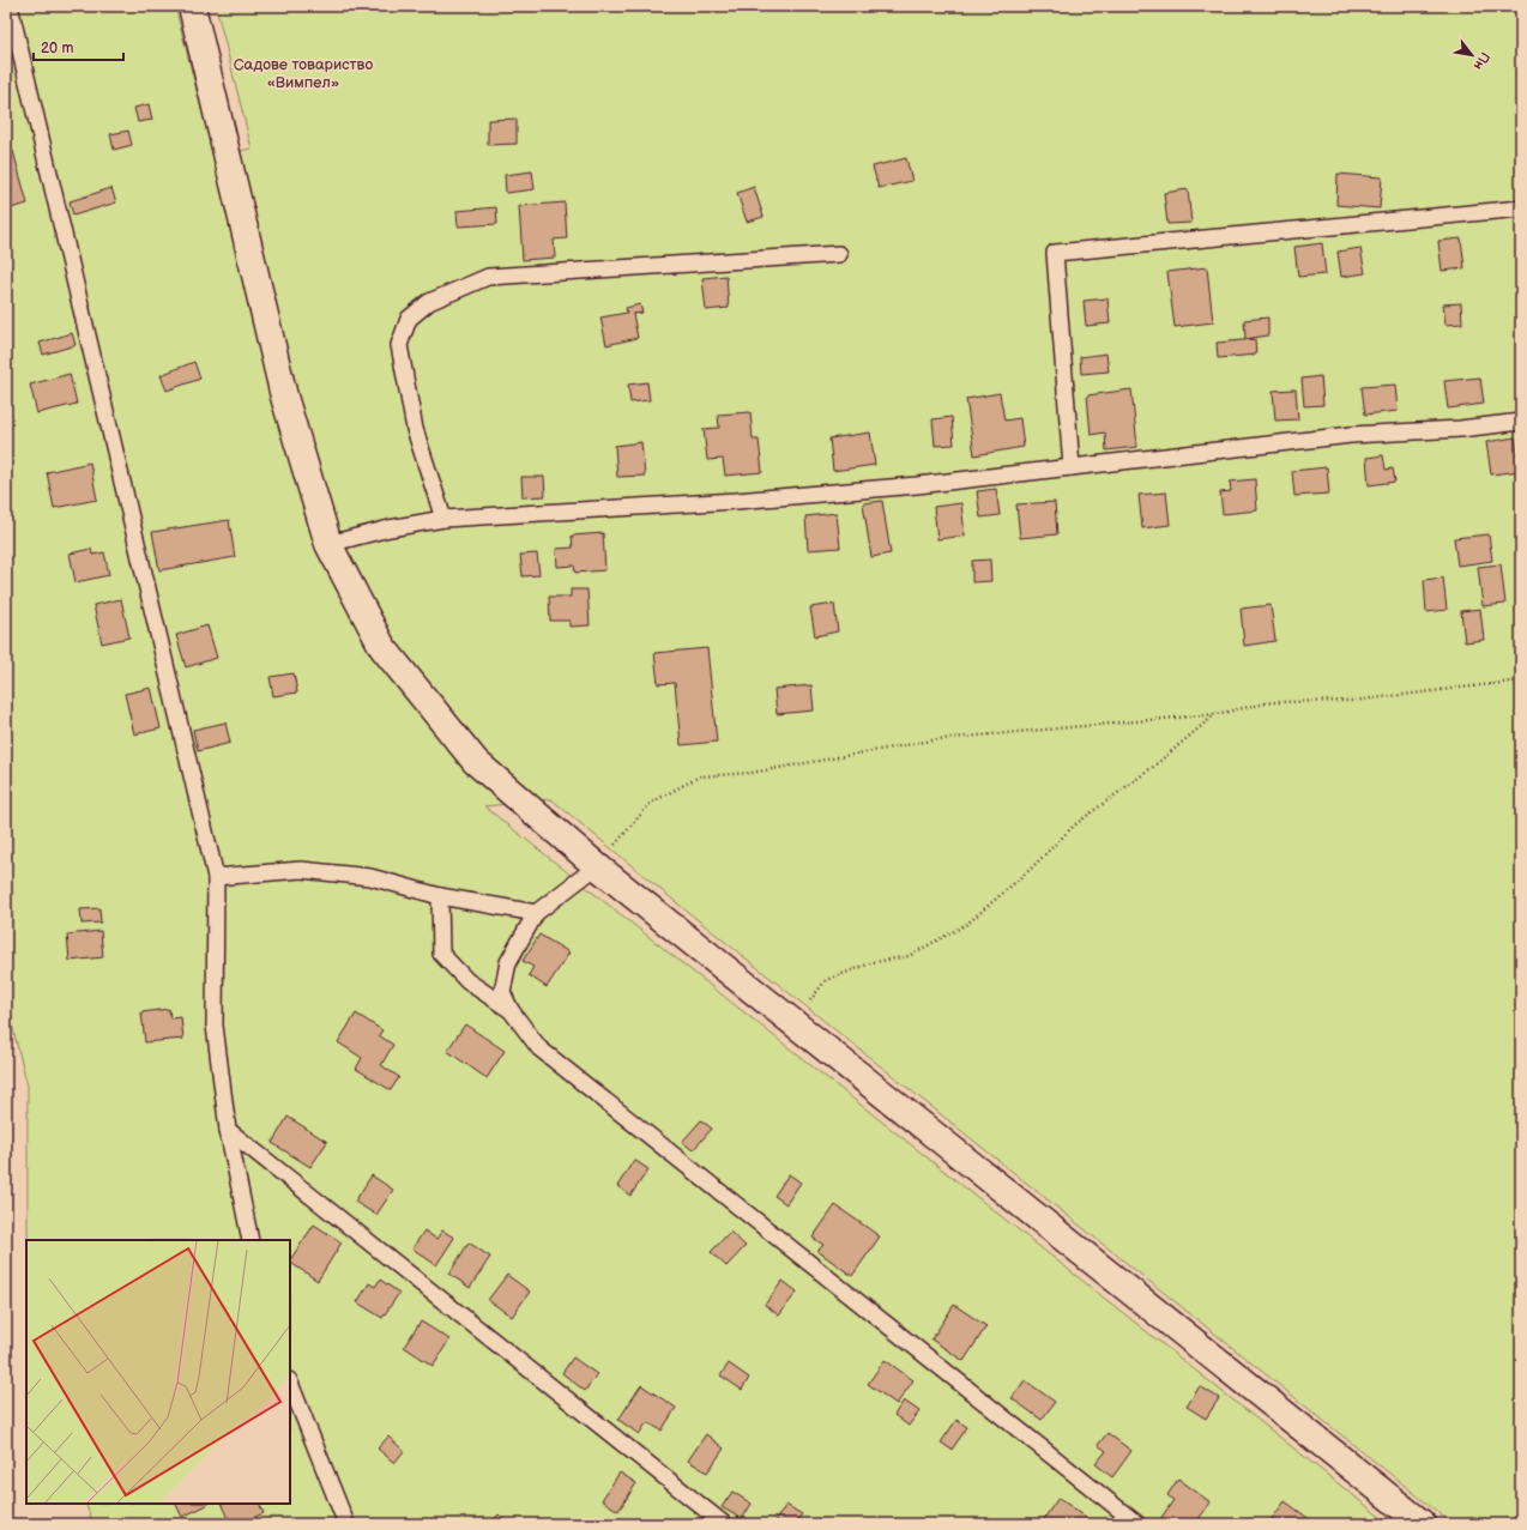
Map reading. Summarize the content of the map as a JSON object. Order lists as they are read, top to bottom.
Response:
{
  "parks": ["Садове товариство «Вимпел»"],
  "scale_bar": "20 m",
  "north": "bottom right"
}
